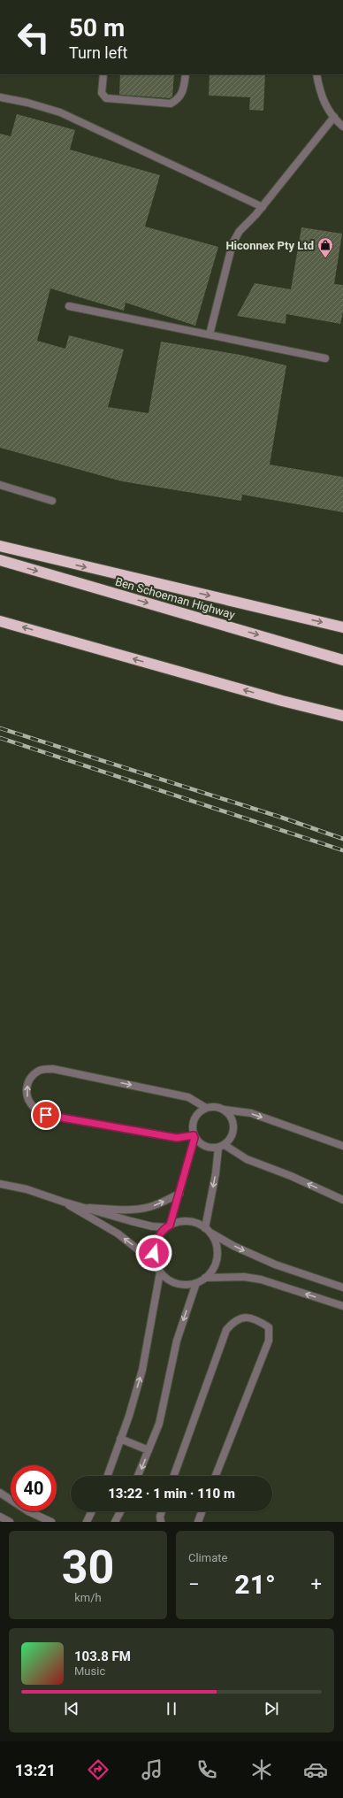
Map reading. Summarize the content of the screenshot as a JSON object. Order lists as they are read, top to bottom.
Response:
{
  "streets": {
    "highway": ["Ben Schoeman Highway"]
  },
  "places": {
    "shop": ["Hiconnex Pty Ltd"]
  },
  "page": {
    "turn": ["50 m", "Turn left"],
    "limit": "40",
    "trip": "13:22 · 1 min · 110 m",
    "tile": [
      ["30", "km/h"],
      "Climate"
    ],
    "heat": ["−", "21°", "+"],
    "song": ["103.8 FM", "Music"],
    "tabs": "13:21"
  }
}
